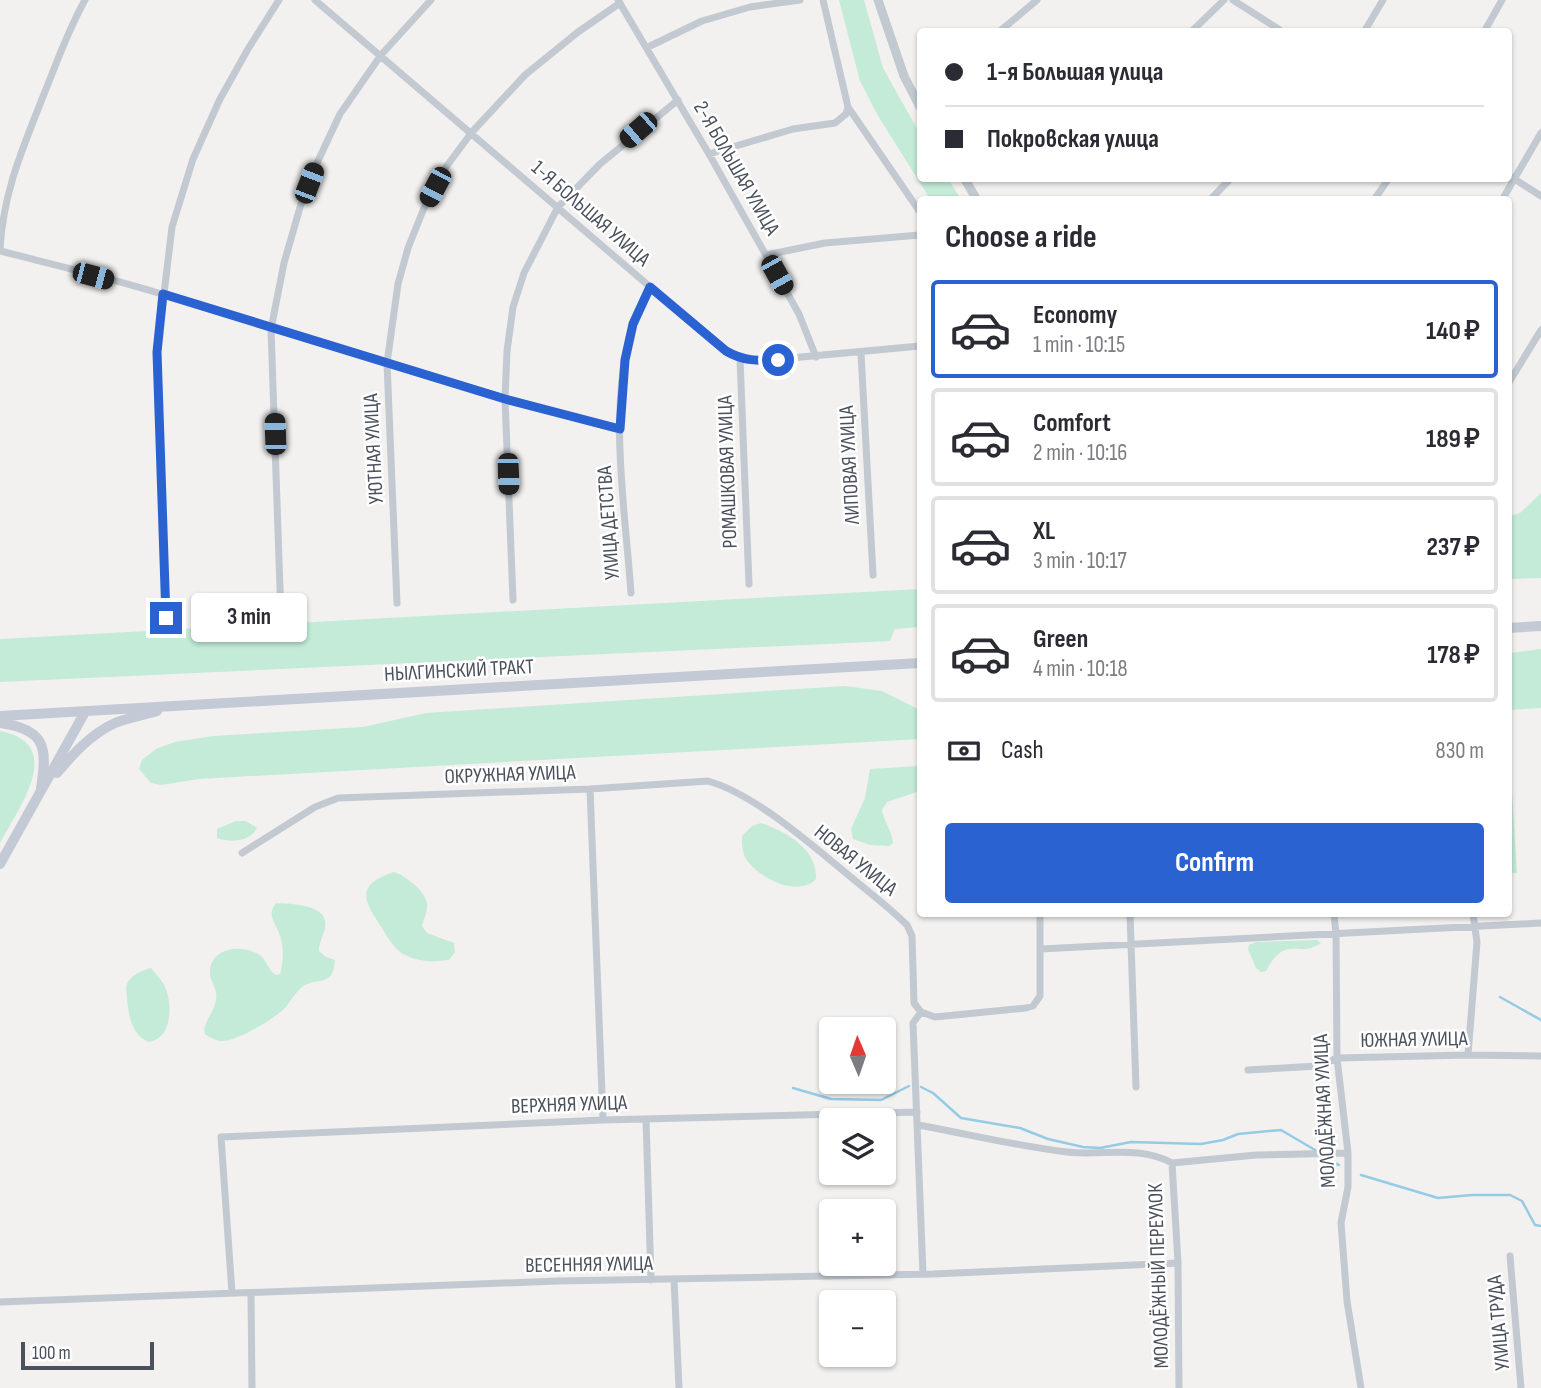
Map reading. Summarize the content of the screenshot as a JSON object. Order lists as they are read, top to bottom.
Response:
{
  "streets": {
    "main road": ["НЫЛГИНСКИЙ ТРАКТ"],
    "street": [
      "2-Я БОЛЬШАЯ УЛИЦА",
      "1-Я БОЛЬШАЯ УЛИЦА",
      "УЮТНАЯ УЛИЦА",
      "ЛИПОВАЯ УЛИЦА",
      "РОМАШКОВАЯ УЛИЦА",
      "УЛИЦА ДЕТСТВА",
      "ОКРУЖНАЯ УЛИЦА",
      "НОВАЯ УЛИЦА",
      "ЮЖНАЯ УЛИЦА",
      "ВЕРХНЯЯ УЛИЦА",
      "МОЛОДЁЖНАЯ УЛИЦА",
      "ВЕСЕННЯЯ УЛИЦА",
      "МОЛОДЁЖНЫЙ ПЕРЕУЛОК",
      "УЛИЦА ТРУДА"
    ]
  },
  "crossings": [
    ["2-Я БОЛЬШАЯ УЛИЦА", "УЮТНАЯ УЛИЦА"],
    ["1-Я БОЛЬШАЯ УЛИЦА", "УЮТНАЯ УЛИЦА"],
    ["1-Я БОЛЬШАЯ УЛИЦА", "РОМАШКОВАЯ УЛИЦА"],
    ["1-Я БОЛЬШАЯ УЛИЦА", "УЛИЦА ДЕТСТВА"],
    ["ОКРУЖНАЯ УЛИЦА", "НОВАЯ УЛИЦА"],
    ["ОКРУЖНАЯ УЛИЦА", "ВЕРХНЯЯ УЛИЦА"],
    ["ЮЖНАЯ УЛИЦА", "МОЛОДЁЖНАЯ УЛИЦА"],
    ["ВЕРХНЯЯ УЛИЦА", "ВЕСЕННЯЯ УЛИЦА"],
    ["ВЕСЕННЯЯ УЛИЦА", "МОЛОДЁЖНЫЙ ПЕРЕУЛОК"]
  ],
  "scale_bar": "100 m",
  "north": "top",
  "page": {
    "banner": ["1-я Большая улица", "Покровская улица"],
    "heading": "Choose a ride",
    "list": [
      {
        "name": "Economy",
        "note": "1 min · 10:15",
        "value": "140 ₽"
      },
      {
        "name": "Comfort",
        "note": "2 min · 10:16",
        "value": "189 ₽"
      },
      {
        "name": "XL",
        "note": "3 min · 10:17",
        "value": "237 ₽"
      },
      {
        "name": "Green",
        "note": "4 min · 10:18",
        "value": "178 ₽"
      }
    ],
    "bubble": "3 min",
    "pay": ["Cash", "830 m"],
    "buttons": "Confirm",
    "map_buttons": ["+", "−"],
    "scale": "100 m"
  }
}
